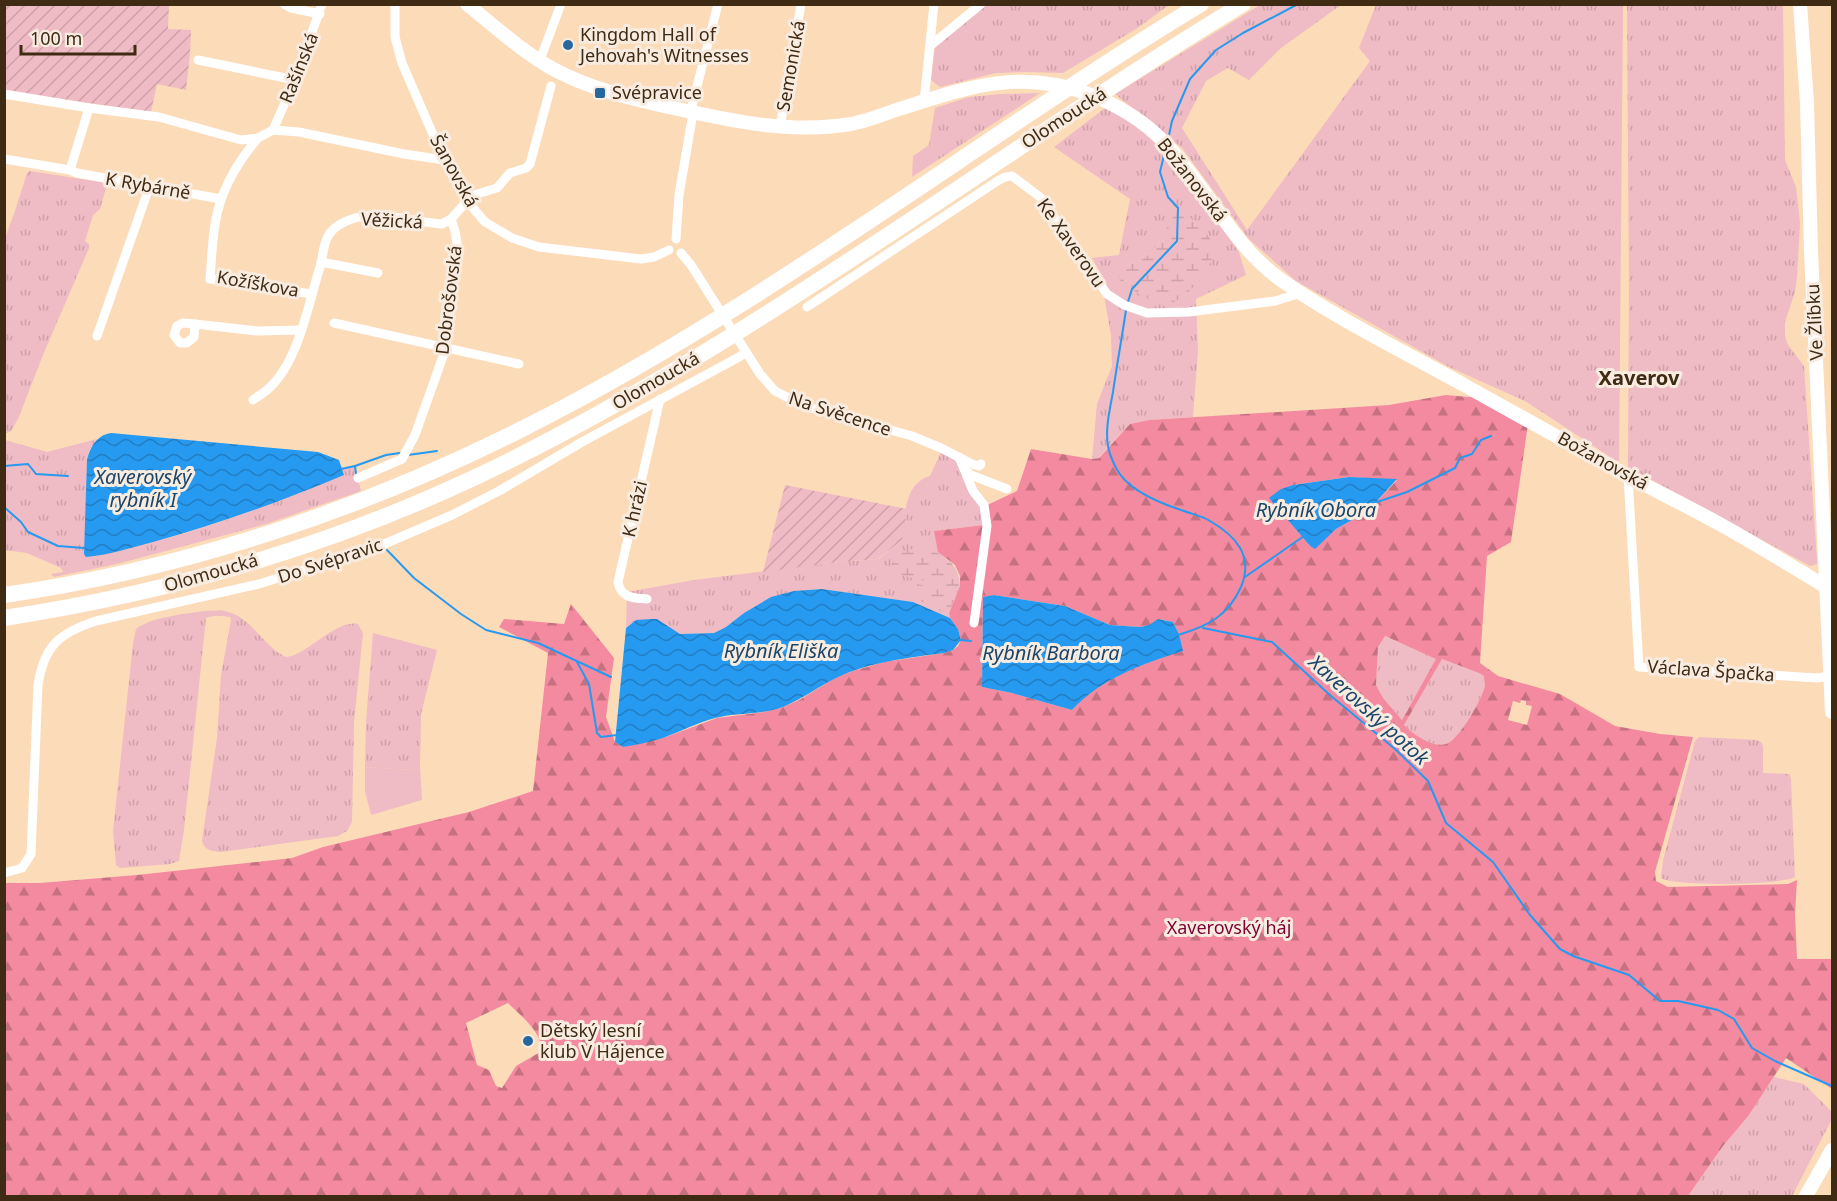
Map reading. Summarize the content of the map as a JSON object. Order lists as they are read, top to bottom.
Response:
{
  "streets": {
    "highway": ["Olomoucká"],
    "street": [
      "Semonická",
      "Rašínská",
      "Šanovská",
      "Božanovská",
      "K Rybárně",
      "Věžická",
      "Ke Xaverovu",
      "Kožíškova",
      "Dobrošovská",
      "Ve Žlíbku",
      "Na Svěcence",
      "K hrázi",
      "Do Svépravic",
      "Václava Špačka"
    ]
  },
  "crossings": [
    ["Semonická", "Božanovská"],
    ["Šanovská", "Dobrošovská"],
    ["Šanovská", "Na Svěcence"],
    ["Božanovská", "Ke Xaverovu"],
    ["Božanovská", "Ve Žlíbku"],
    ["Božanovská", "Václava Špačka"],
    ["K Rybárně", "Kožíškova"],
    ["Věžická", "Kožíškova"],
    ["Věžická", "Dobrošovská"],
    ["Ve Žlíbku", "Václava Špačka"],
    ["Na Svěcence", "Do Svépravic"],
    ["K hrázi", "Do Svépravic"]
  ],
  "districts": ["Xaverov"],
  "water": [
    "Xaverovský rybník I",
    "Rybník Obora",
    "Rybník Eliška",
    "Rybník Barbora",
    "Xaverovský potok"
  ],
  "parks": ["Xaverovský háj"],
  "places": {
    "other": ["Kingdom Hall of Jehovah's Witnesses", "Dětský lesní klub V Hájence"],
    "transit": ["Svépravice"]
  },
  "scale_bar": "100 m"
}
